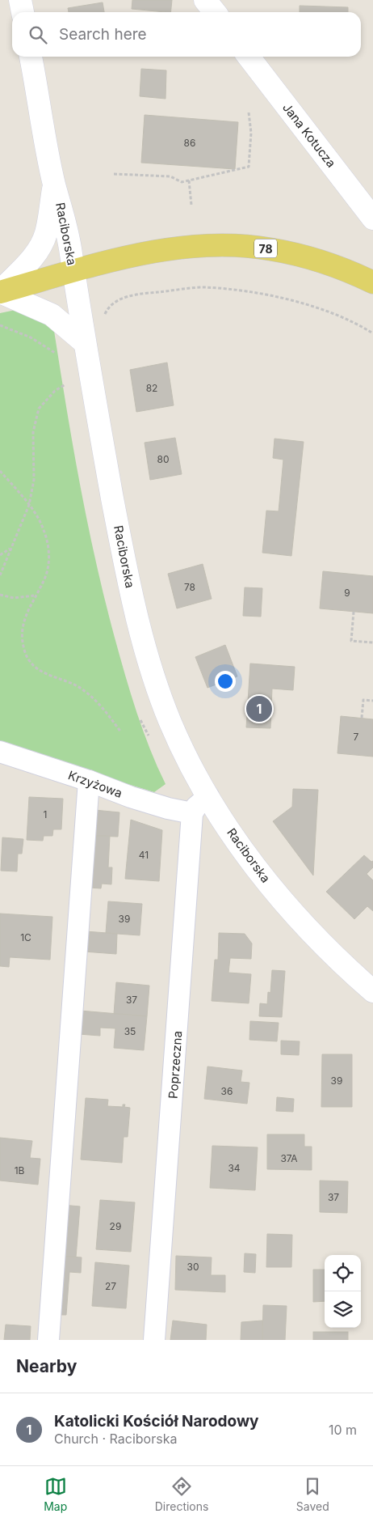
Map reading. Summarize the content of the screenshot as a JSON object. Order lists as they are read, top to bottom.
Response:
{
  "streets": {
    "main road": ["78"],
    "street": [
      "Jana Kotucza",
      "Raciborska",
      "Krzyżowa",
      "Poprzeczna"
    ]
  },
  "crossings": [
    ["Raciborska", "78"],
    ["Krzyżowa", "Poprzeczna"]
  ],
  "house_numbers": [
    "86",
    "82",
    "80",
    "78",
    "9",
    "7",
    "1",
    "41",
    "39",
    "1C",
    "37",
    "35",
    "39",
    "36",
    "37A",
    "34",
    "1B",
    "37",
    "29",
    "30",
    "27"
  ],
  "page": {
    "search": "Search here",
    "pins": "1",
    "heading": "Nearby",
    "list": [
      {
        "mark": "1",
        "name": "Katolicki Kościół Narodowy",
        "note": "Church · Raciborska",
        "value": "10 m"
      }
    ],
    "nav": ["Map", "Directions", "Saved"]
  }
}
